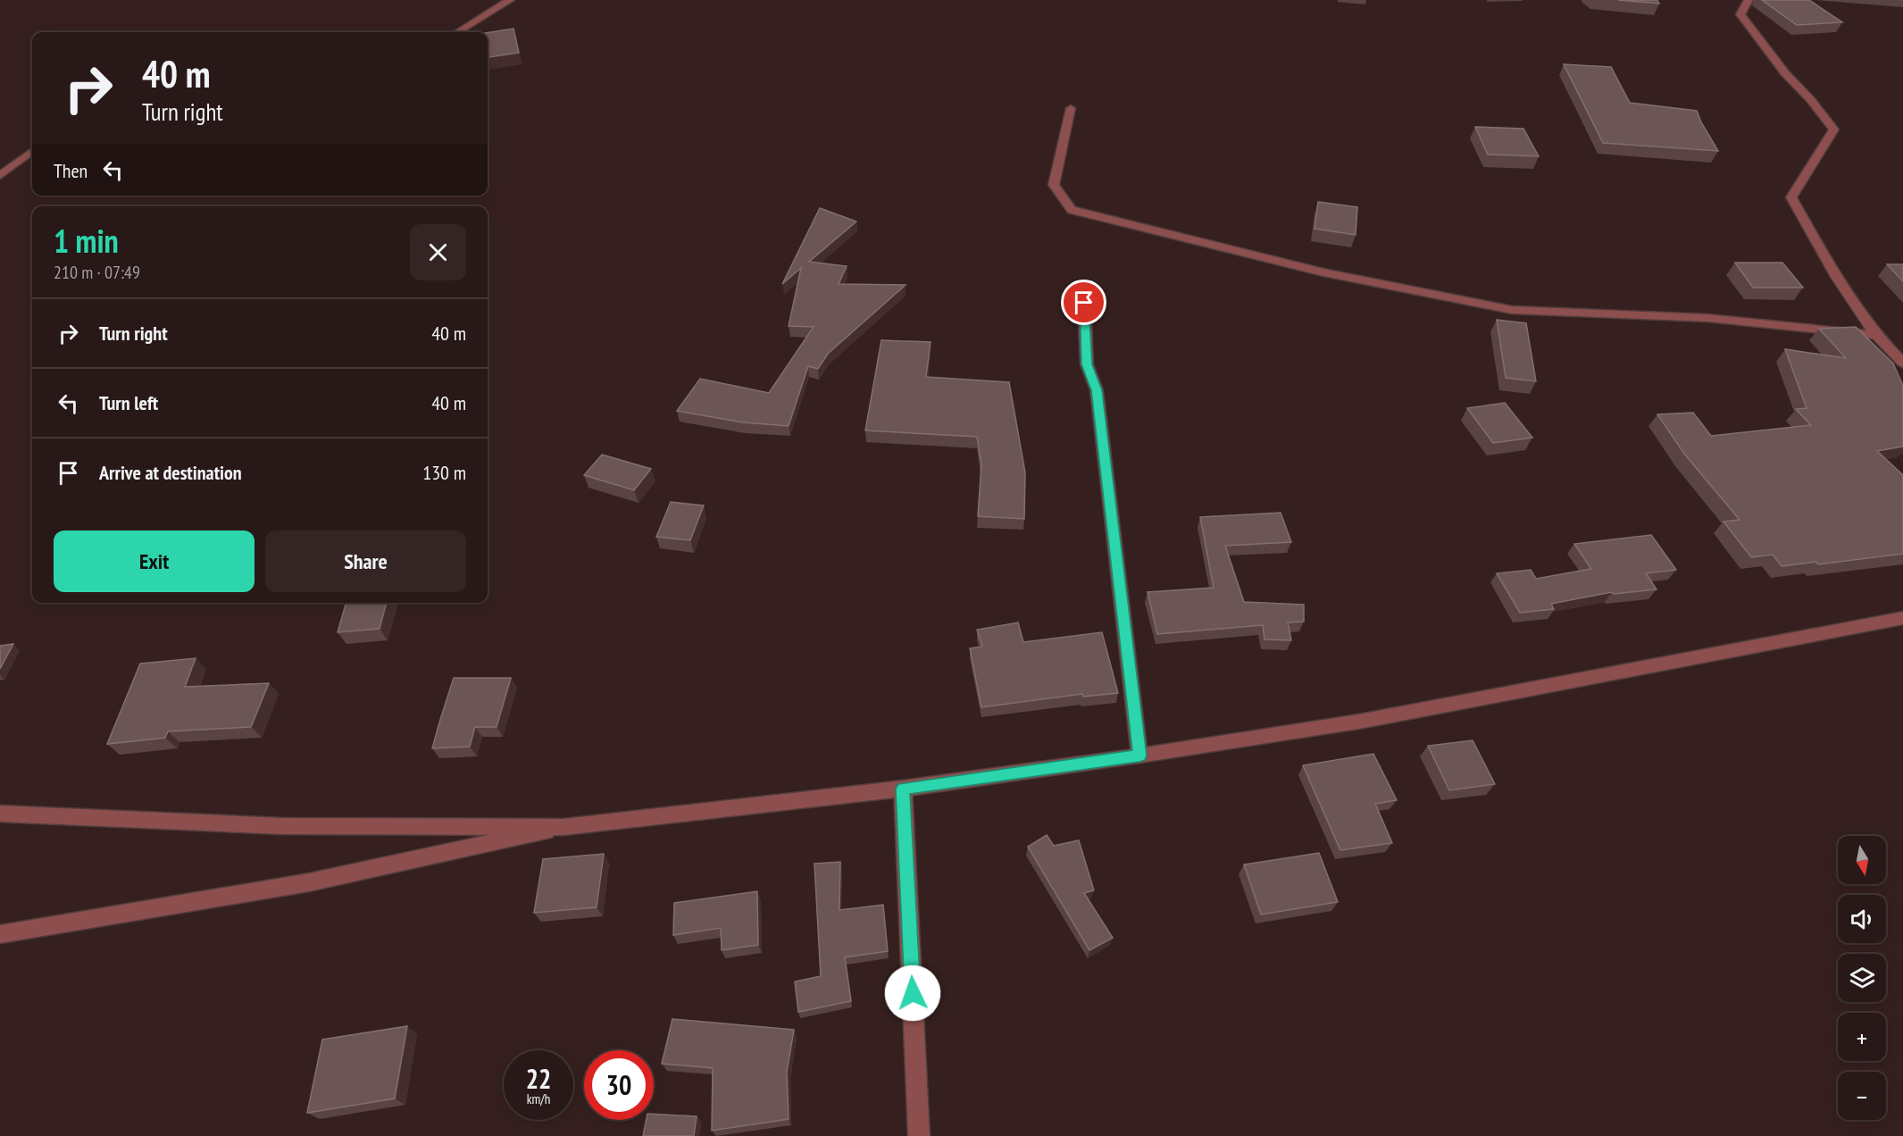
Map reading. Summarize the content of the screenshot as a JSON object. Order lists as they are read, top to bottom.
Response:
{
  "north": "bottom",
  "page": {
    "turn": ["40 m", "Turn right"],
    "then": "Then",
    "heading": ["1 min", "210 m · 07:49"],
    "list": [
      {
        "name": "Turn right",
        "value": "40 m"
      },
      {
        "name": "Turn left",
        "value": "40 m"
      },
      {
        "name": "Arrive at destination",
        "value": "130 m"
      }
    ],
    "buttons": ["Exit", "Share"],
    "map_buttons": ["+", "−"],
    "speed": "22 km/h",
    "limit": "30"
  }
}
